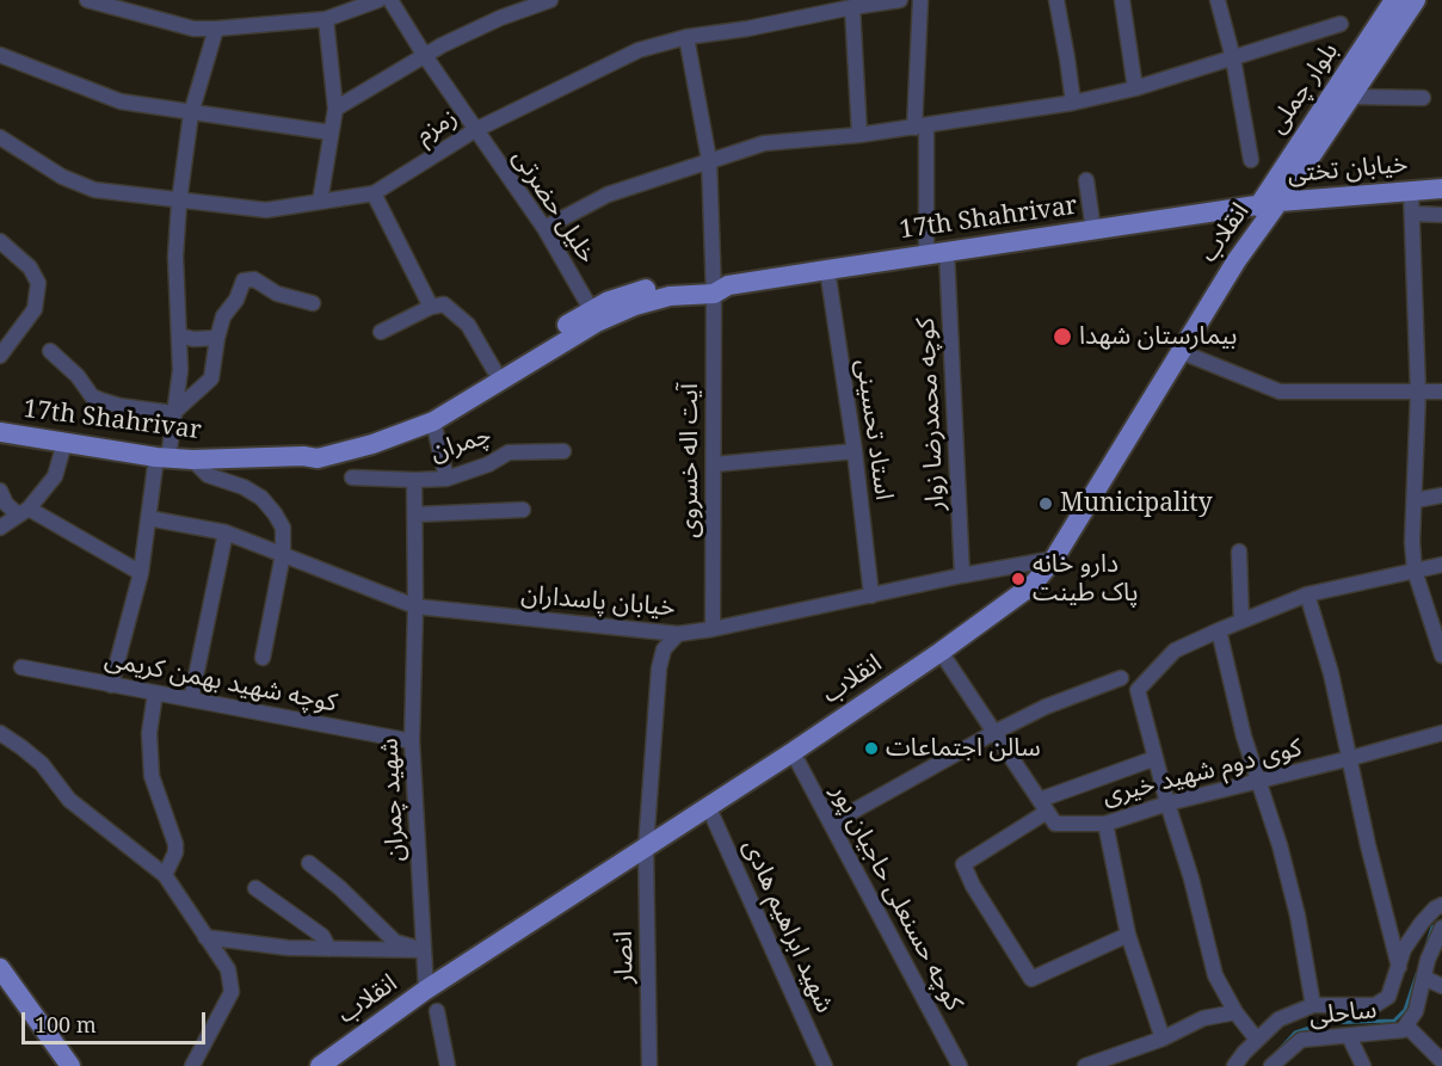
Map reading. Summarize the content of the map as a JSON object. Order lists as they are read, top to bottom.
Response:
{
  "streets": {
    "main road": [
      "بلوار چملی",
      "خیابان تختی",
      "17th Shahrivar",
      "انقلاب"
    ],
    "street": [
      "زمزم",
      "خلیل حضرتی",
      "کوچه محمدرضا زوار",
      "استاد تحسینی",
      "چمران",
      "آیت اله خسروی",
      "خیابان پاسداران",
      "کوچه شهید بهمن کریمی",
      "کوی دوم شهید خیری",
      "شهید چمران",
      "کوچه حسنعلی حاجیان پور",
      "شهید ابراهیم هادی",
      "انصار",
      "ساحلی"
    ]
  },
  "crossings": [
    ["بلوار چملی", "خیابان تختی"],
    ["بلوار چملی", "17th Shahrivar"],
    ["بلوار چملی", "انقلاب"],
    ["زمزم", "خلیل حضرتی"],
    ["زمزم", "آیت اله خسروی"],
    ["خیابان تختی", "17th Shahrivar"],
    ["خیابان تختی", "انقلاب"],
    ["خلیل حضرتی", "17th Shahrivar"],
    ["17th Shahrivar", "کوچه محمدرضا زوار"],
    ["17th Shahrivar", "استاد تحسینی"],
    ["17th Shahrivar", "آیت اله خسروی"],
    ["انقلاب", "خیابان پاسداران"],
    ["انقلاب", "شهید چمران"],
    ["انقلاب", "کوچه حسنعلی حاجیان پور"],
    ["انقلاب", "شهید ابراهیم هادی"],
    ["انقلاب", "انصار"],
    ["کوچه محمدرضا زوار", "خیابان پاسداران"],
    ["استاد تحسینی", "خیابان پاسداران"],
    ["چمران", "خیابان پاسداران"],
    ["چمران", "شهید چمران"],
    ["آیت اله خسروی", "خیابان پاسداران"],
    ["خیابان پاسداران", "شهید چمران"],
    ["کوچه شهید بهمن کریمی", "شهید چمران"]
  ],
  "places": [
    "بیمارستان شهدا",
    "Municipality",
    "دارو خانه پاک طینت",
    "سالن اجتماعات"
  ],
  "scale_bar": "100 m"
}
